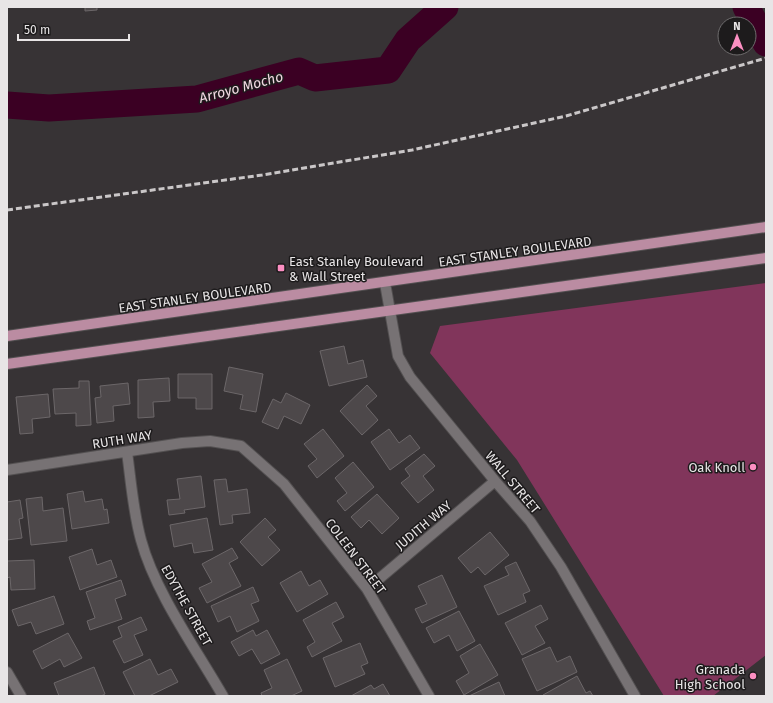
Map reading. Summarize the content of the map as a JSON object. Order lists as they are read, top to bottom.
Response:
{
  "streets": {
    "main road": ["EAST STANLEY BOULEVARD"],
    "street": [
      "RUTH WAY",
      "WALL STREET",
      "JUDITH WAY",
      "COLEEN STREET",
      "EDYTHE STREET"
    ]
  },
  "crossings": [
    ["EAST STANLEY BOULEVARD", "WALL STREET"],
    ["RUTH WAY", "COLEEN STREET"],
    ["RUTH WAY", "EDYTHE STREET"],
    ["WALL STREET", "JUDITH WAY"],
    ["JUDITH WAY", "COLEEN STREET"]
  ],
  "water": ["Arroyo Mocho"],
  "places": {
    "transit": ["East Stanley Boulevard & Wall Street"],
    "other": ["Oak Knoll", "Granada High School"]
  },
  "scale_bar": "50 m",
  "north": "top"
}
